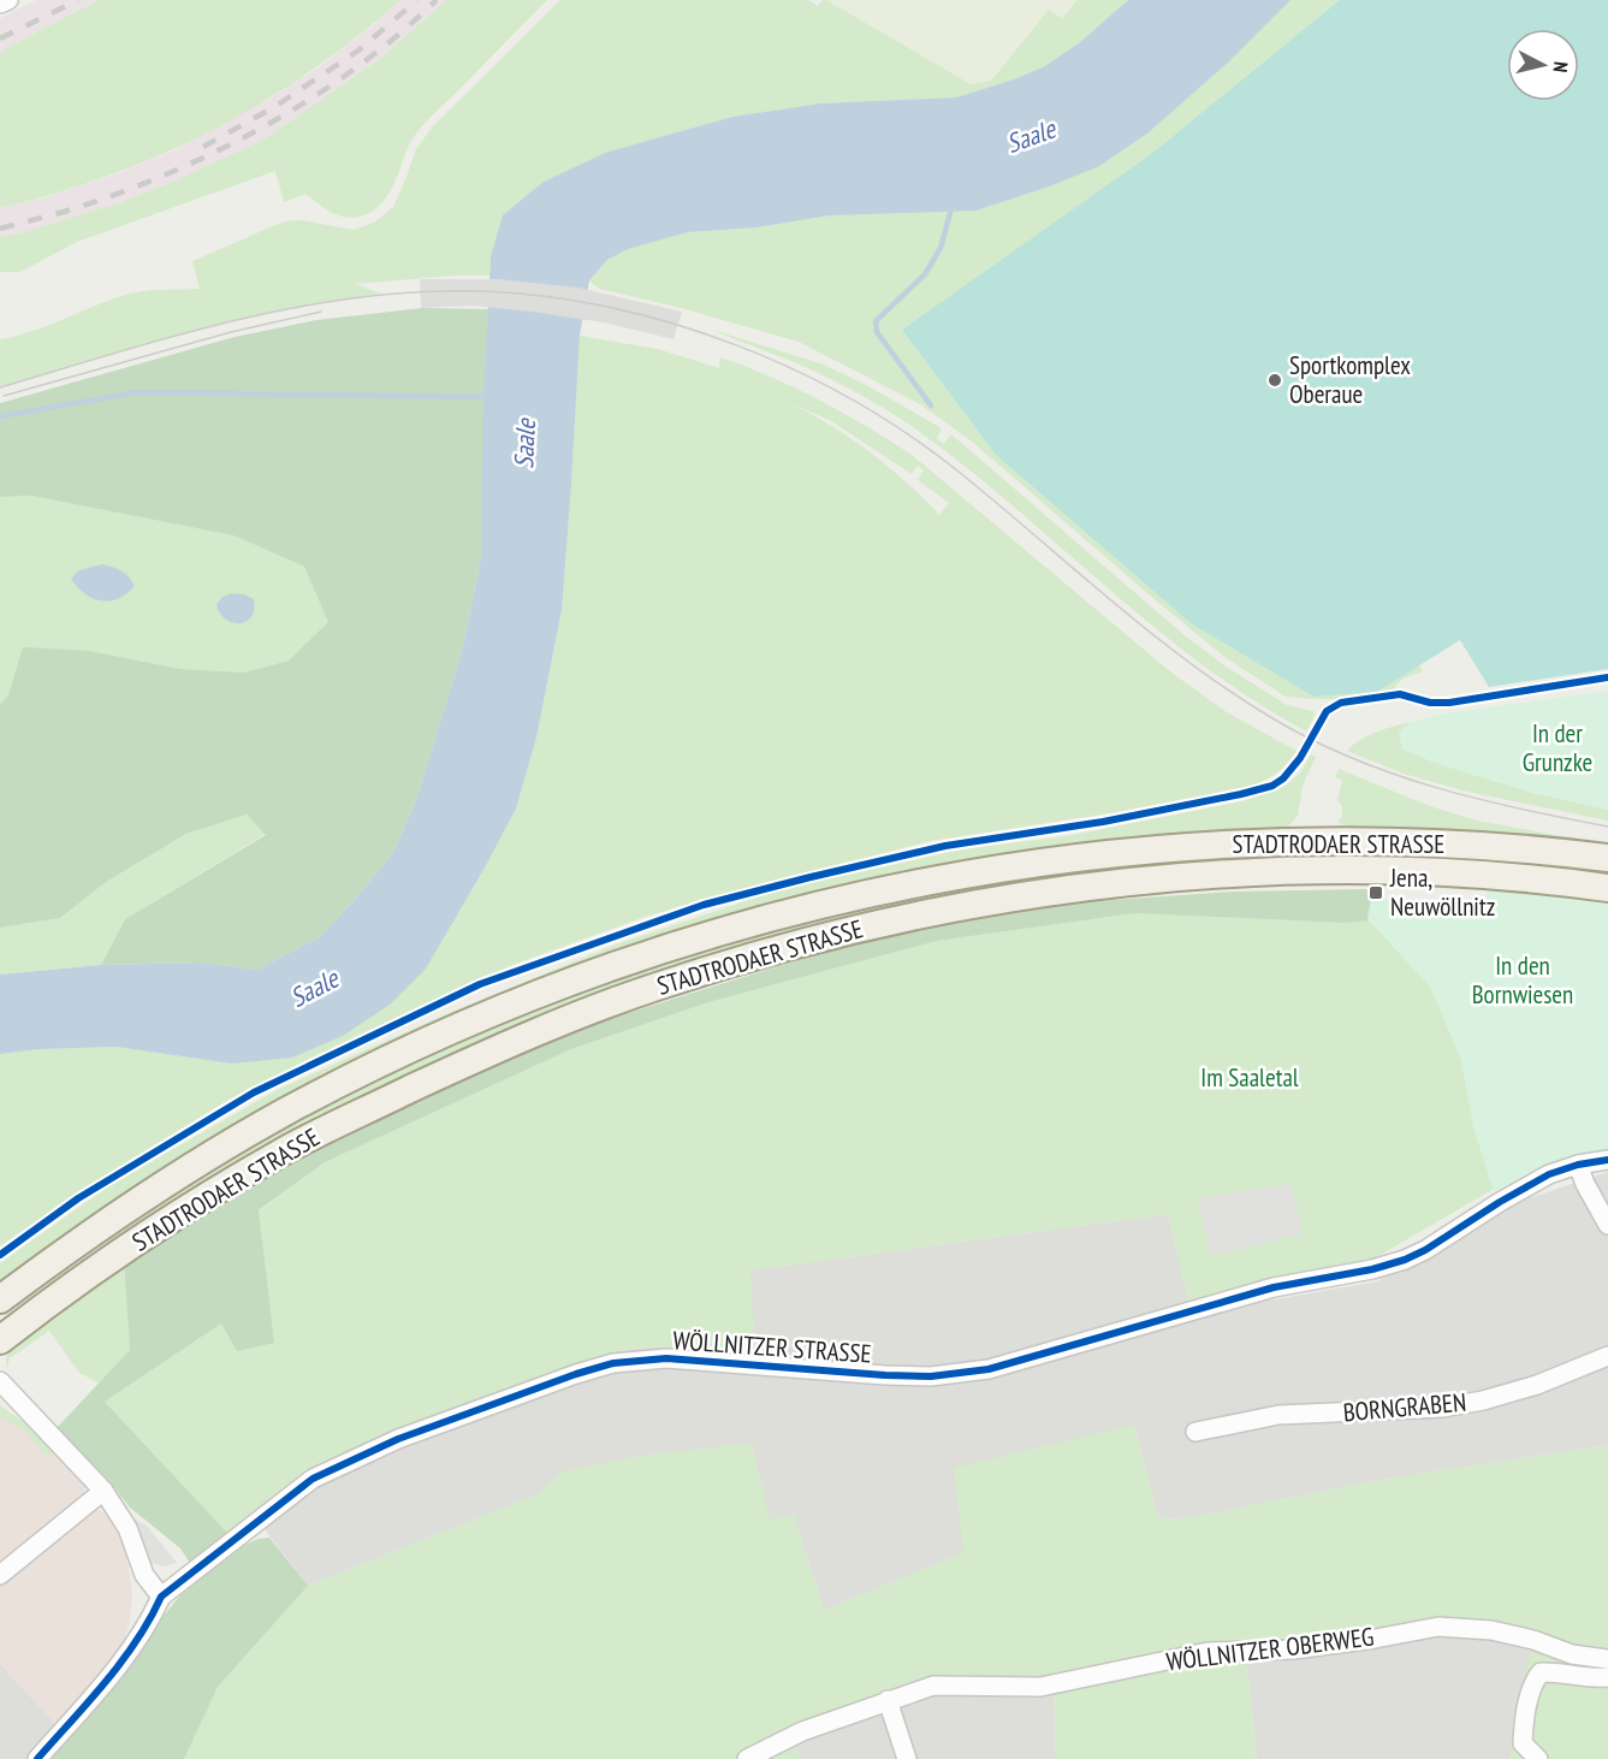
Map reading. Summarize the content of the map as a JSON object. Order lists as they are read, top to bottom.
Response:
{
  "streets": {
    "main road": ["STADTRODAER STRASSE"],
    "street": ["WÖLLNITZER STRASSE", "BORNGRABEN", "WÖLLNITZER OBERWEG"]
  },
  "water": ["Saale"],
  "parks": ["In der Grunzke", "In den Bornwiesen", "Im Saaletal"],
  "places": {
    "other": ["Sportkomplex Oberaue"],
    "transit": ["Jena, Neuwöllnitz"]
  },
  "north": "right"
}
